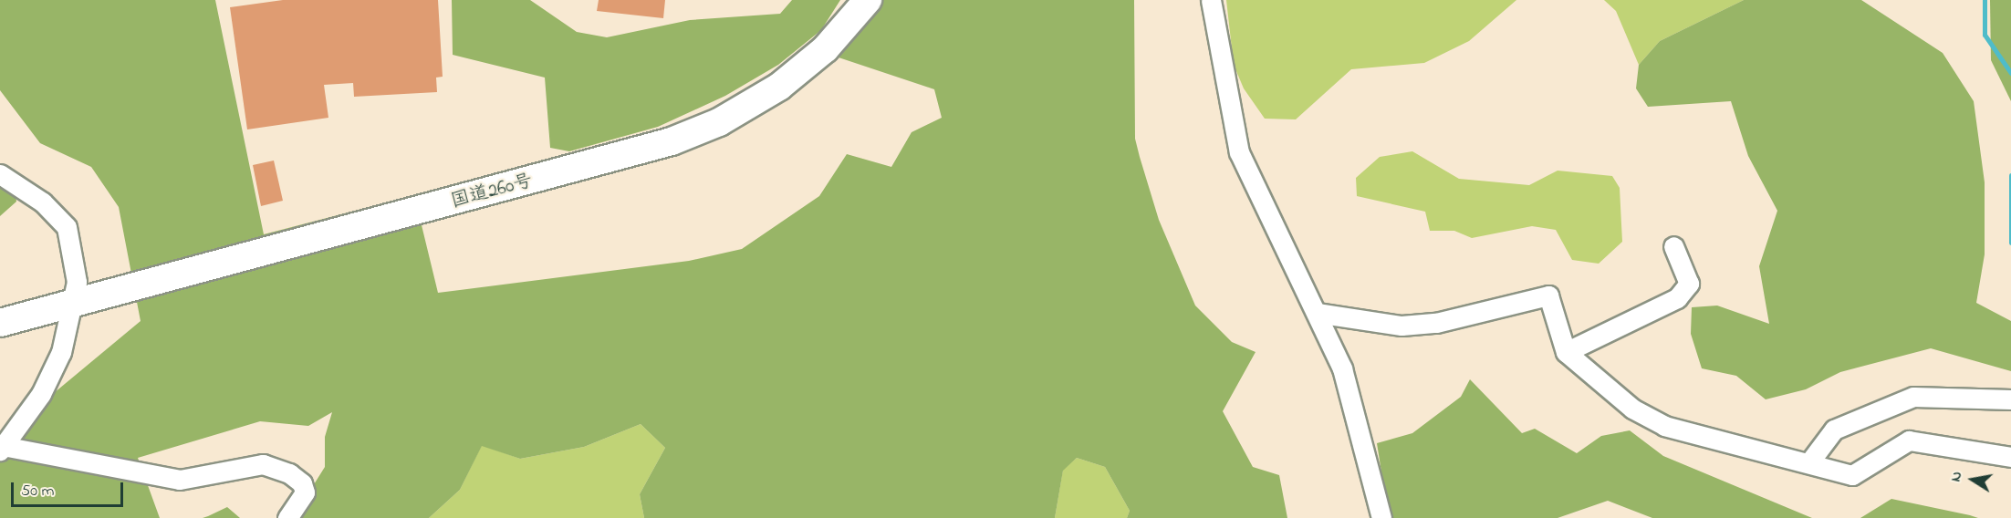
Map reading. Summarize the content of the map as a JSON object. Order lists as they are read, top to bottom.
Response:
{
  "streets": {
    "highway": ["国道260号"]
  },
  "scale_bar": "50 m",
  "north": "left"
}
